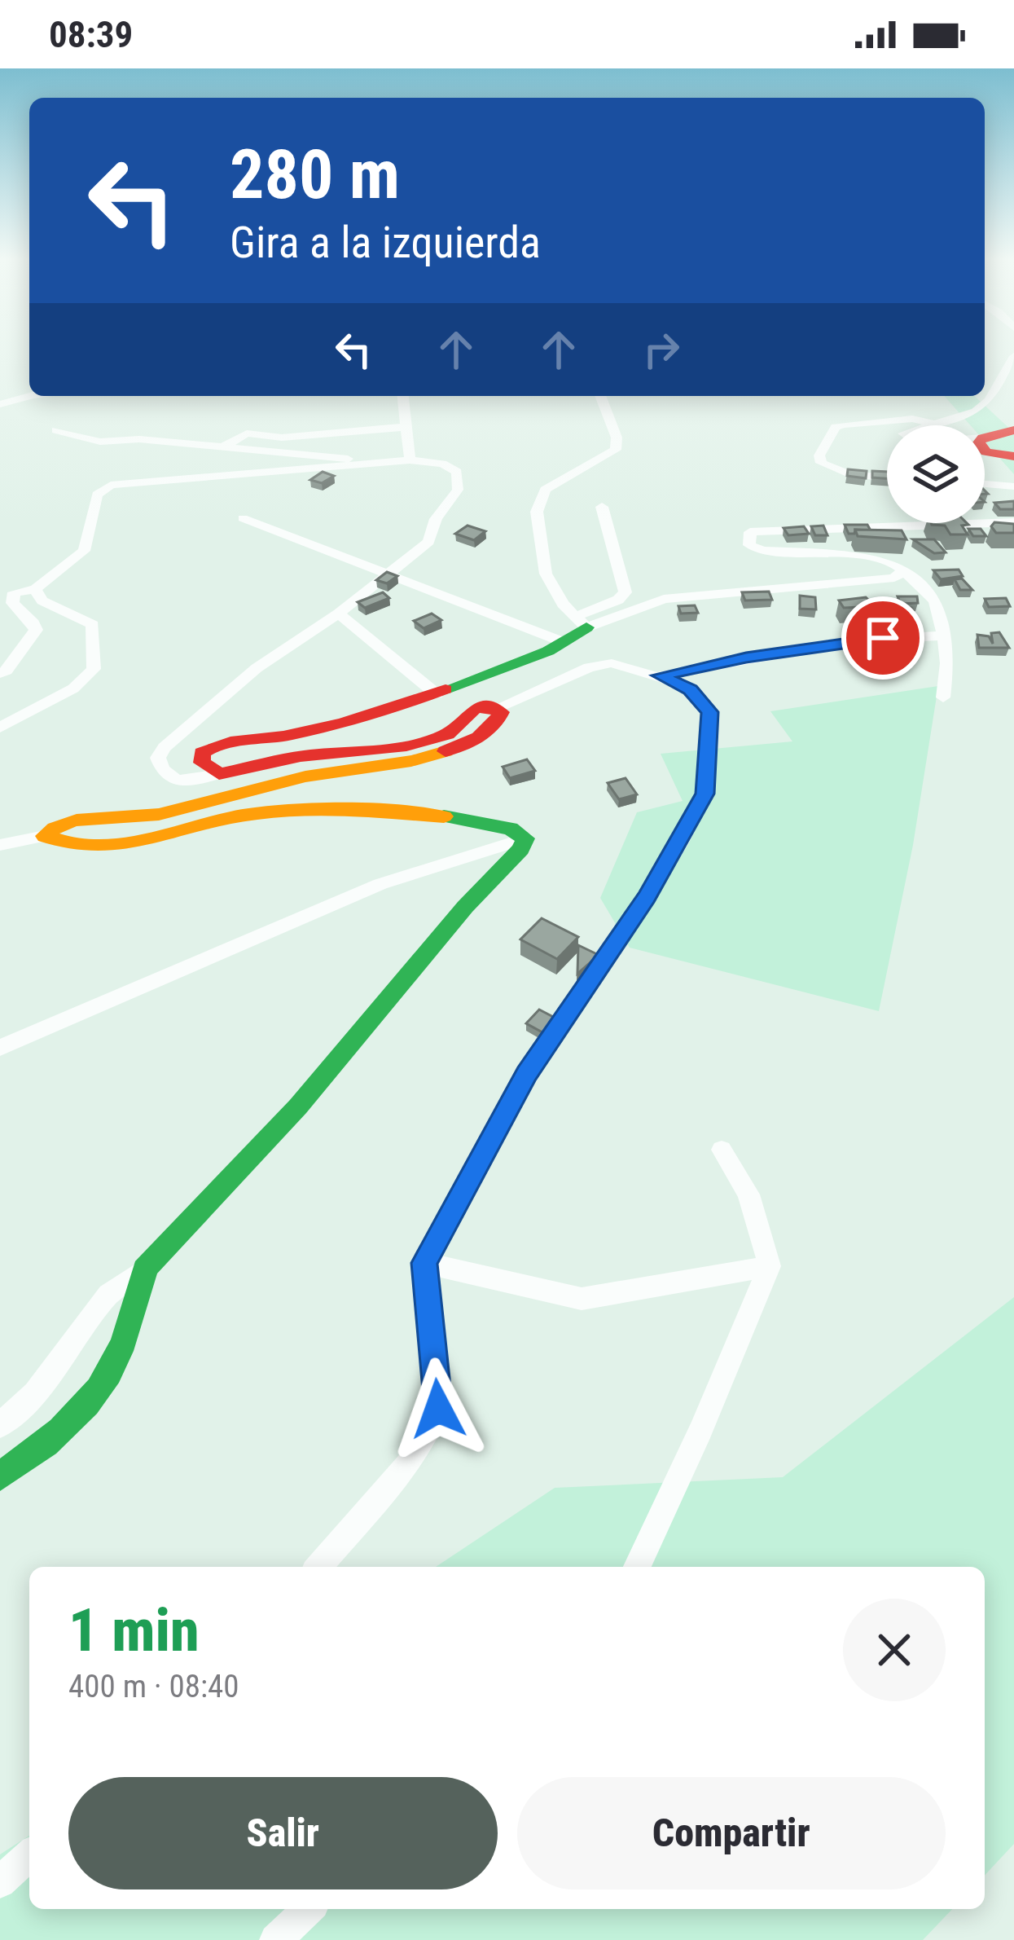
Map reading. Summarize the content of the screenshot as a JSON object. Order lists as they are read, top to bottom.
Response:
{
  "page": {
    "status": "08:39",
    "turn": ["280 m", "Gira a la izquierda"],
    "heading": ["1 min", "400 m · 08:40"],
    "buttons": ["Salir", "Compartir"]
  }
}
